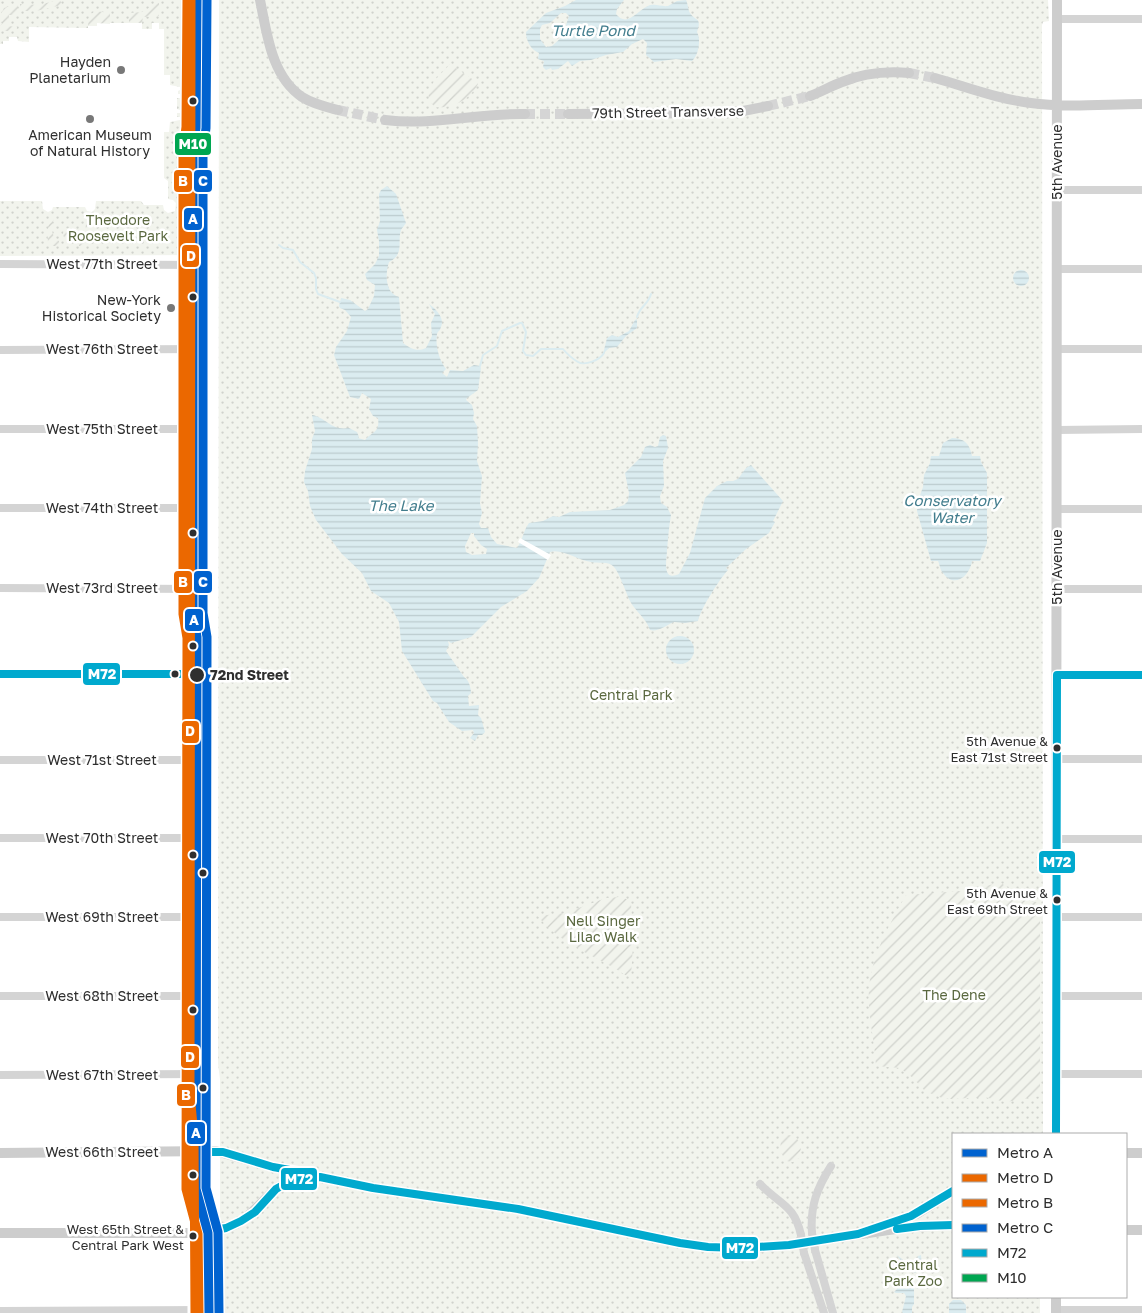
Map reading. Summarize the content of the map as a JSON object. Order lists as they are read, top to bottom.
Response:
{
  "streets": {
    "main road": ["79th Street Transverse", "5th Avenue", "West 66th Street"],
    "street": [
      "West 77th Street",
      "West 76th Street",
      "West 75th Street",
      "West 74th Street",
      "West 73rd Street",
      "West 71st Street",
      "West 70th Street",
      "West 69th Street",
      "West 68th Street",
      "West 67th Street"
    ]
  },
  "water": ["Turtle Pond", "Conservatory Water", "The Lake"],
  "parks": [
    "Theodore Roosevelt Park",
    "Central Park",
    "Nell Singer Lilac Walk",
    "The Dene",
    "Central Park Zoo"
  ],
  "places": [
    "Hayden Planetarium",
    "American Museum of Natural History",
    "New-York Historical Society",
    "72nd Street",
    "5th Avenue & East 71st Street",
    "5th Avenue & East 69th Street",
    "West 65th Street & Central Park West"
  ],
  "lines": [
    "metro line A",
    "metro line D",
    "metro line B",
    "metro line C",
    "transit line M10",
    "transit line M72"
  ],
  "legend": [
    "Metro A",
    "Metro D",
    "Metro B",
    "Metro C",
    "M72",
    "M10"
  ]
}
